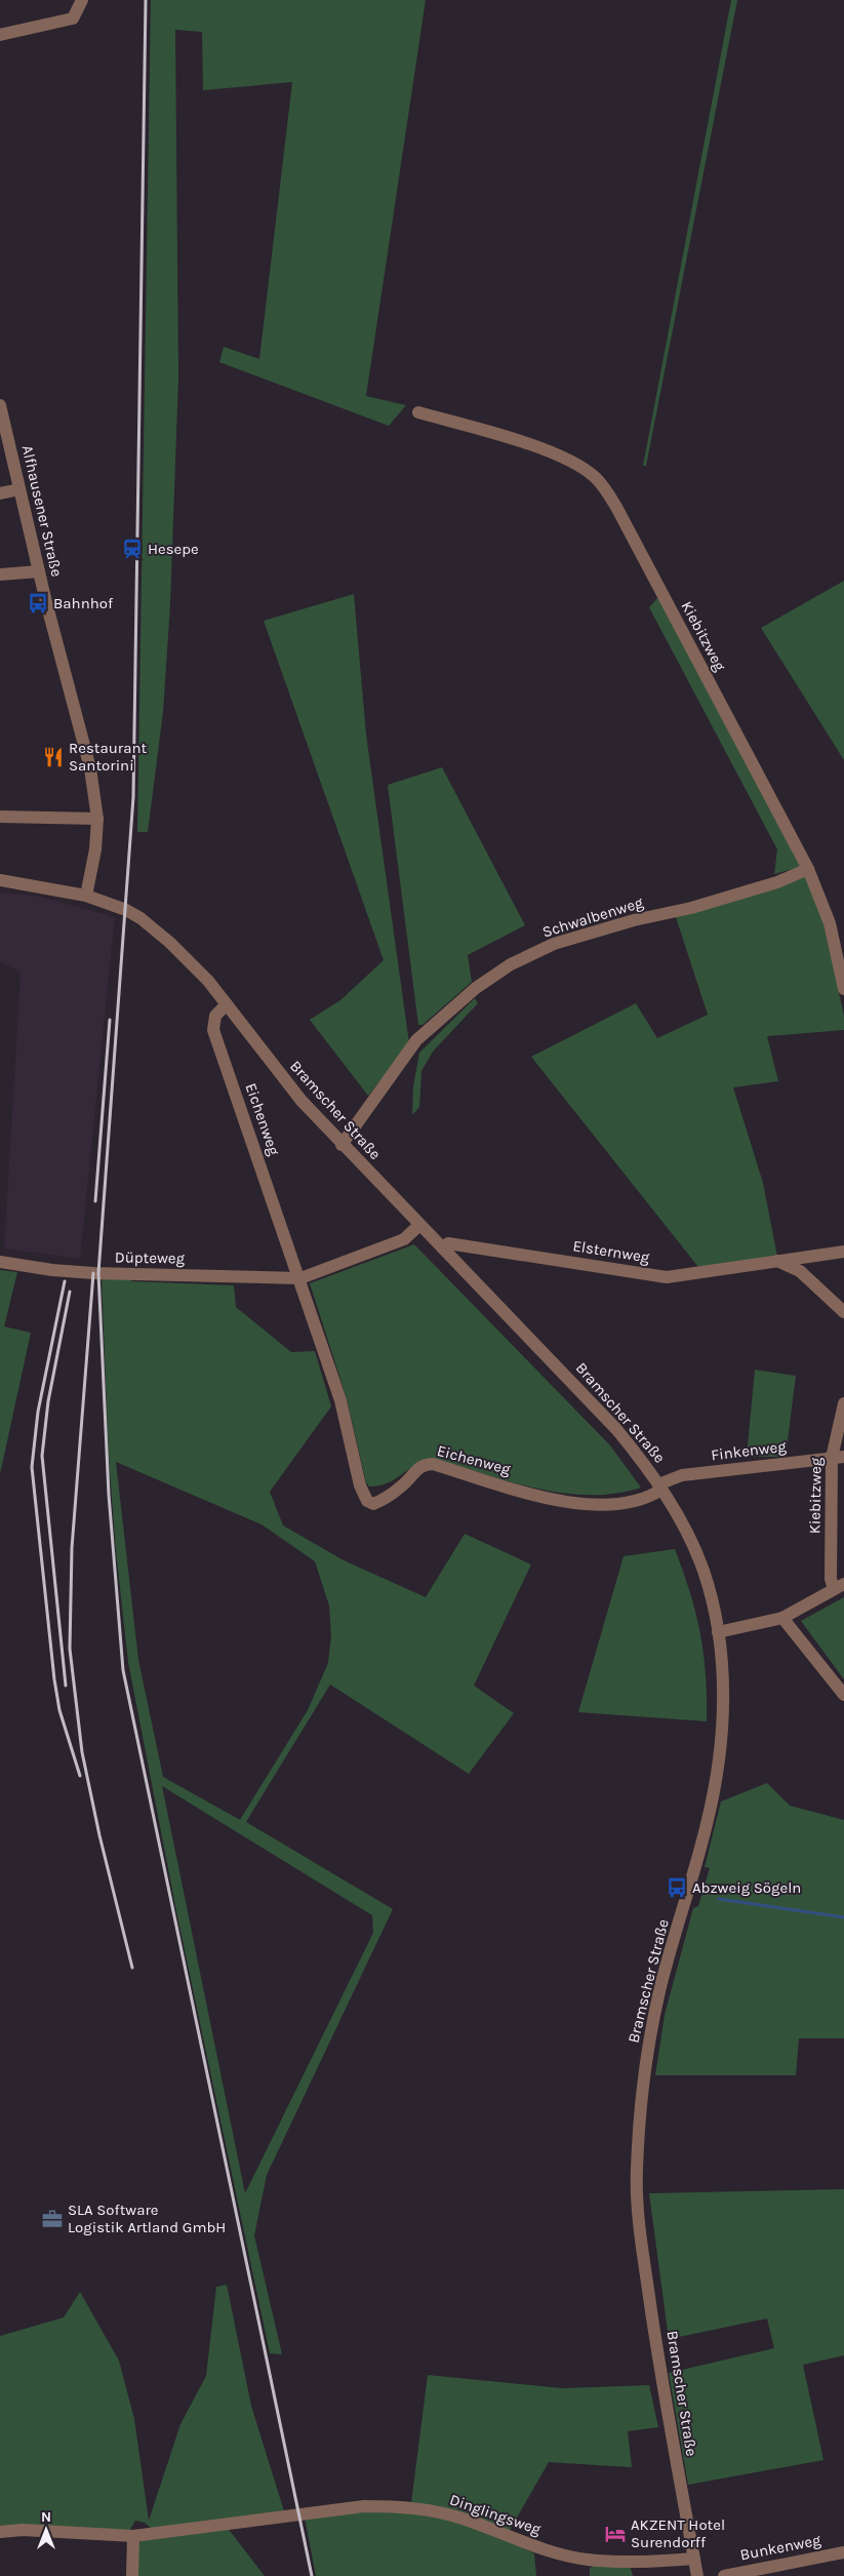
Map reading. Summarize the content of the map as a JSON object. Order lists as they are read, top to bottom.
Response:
{
  "streets": {
    "street": [
      "Alfhausener Straße",
      "Kiebitzweg",
      "Schwalbenweg",
      "Bramscher Straße",
      "Eichenweg",
      "Elsternweg",
      "Düpteweg",
      "Finkenweg",
      "Dinglingsweg",
      "Bunkenweg"
    ]
  },
  "crossings": [
    ["Alfhausener Straße", "Bramscher Straße"],
    ["Kiebitzweg", "Schwalbenweg"],
    ["Kiebitzweg", "Finkenweg"],
    ["Schwalbenweg", "Bramscher Straße"],
    ["Bramscher Straße", "Eichenweg"],
    ["Bramscher Straße", "Elsternweg"],
    ["Bramscher Straße", "Finkenweg"],
    ["Bramscher Straße", "Dinglingsweg"],
    ["Eichenweg", "Düpteweg"],
    ["Eichenweg", "Finkenweg"]
  ],
  "places": {
    "station": ["Hesepe"],
    "bus stop": ["Bahnhof", "Abzweig Sögeln"],
    "restaurant": ["Restaurant Santorini"],
    "office": ["SLA Software Logistik Artland GmbH"],
    "hotel": ["AKZENT Hotel Surendorff"]
  },
  "north": "top"
}
